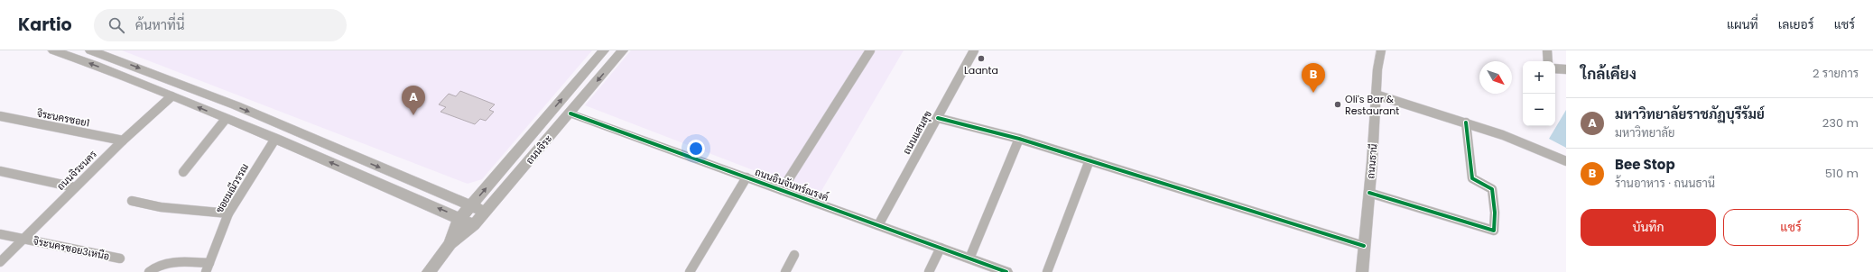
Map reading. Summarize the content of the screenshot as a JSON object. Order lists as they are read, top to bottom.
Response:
{
  "streets": {
    "main road": ["ถนนจิระ"],
    "street": [
      "จิระนครซอย1",
      "ถนนแสนสุข",
      "ถนนธานี",
      "ถนนจิระนคร",
      "ถนนอินจันทร์ณรงค์",
      "ซอยมณีวรรณ",
      "จิระนครซอย3เหนือ"
    ]
  },
  "crossings": [
    ["จิระนครซอย1", "ถนนจิระนคร"],
    ["ถนนแสนสุข", "ถนนอินจันทร์ณรงค์"],
    ["ถนนจิระ", "ถนนอินจันทร์ณรงค์"],
    ["ถนนจิระนคร", "จิระนครซอย3เหนือ"]
  ],
  "places": ["Laanta", "Oli's Bar & Restaurant"],
  "north": "bottom right",
  "page": {
    "header": "Kartio",
    "search": "ค้นหาที่นี่",
    "nav": ["แผนที่", "เลเยอร์", "แชร์"],
    "heading": ["ใกล้เคียง", "2 รายการ"],
    "map_buttons": ["+", "−"],
    "pins": ["B", "A"],
    "list": [
      {
        "mark": "A",
        "name": "มหาวิทยาลัยราชภัฏบุรีรัมย์",
        "note": "มหาวิทยาลัย",
        "value": "230 m"
      },
      {
        "mark": "B",
        "name": "Bee Stop",
        "note": "ร้านอาหาร · ถนนธานี",
        "value": "510 m"
      }
    ],
    "buttons": ["บันทึก", "แชร์"]
  }
}
